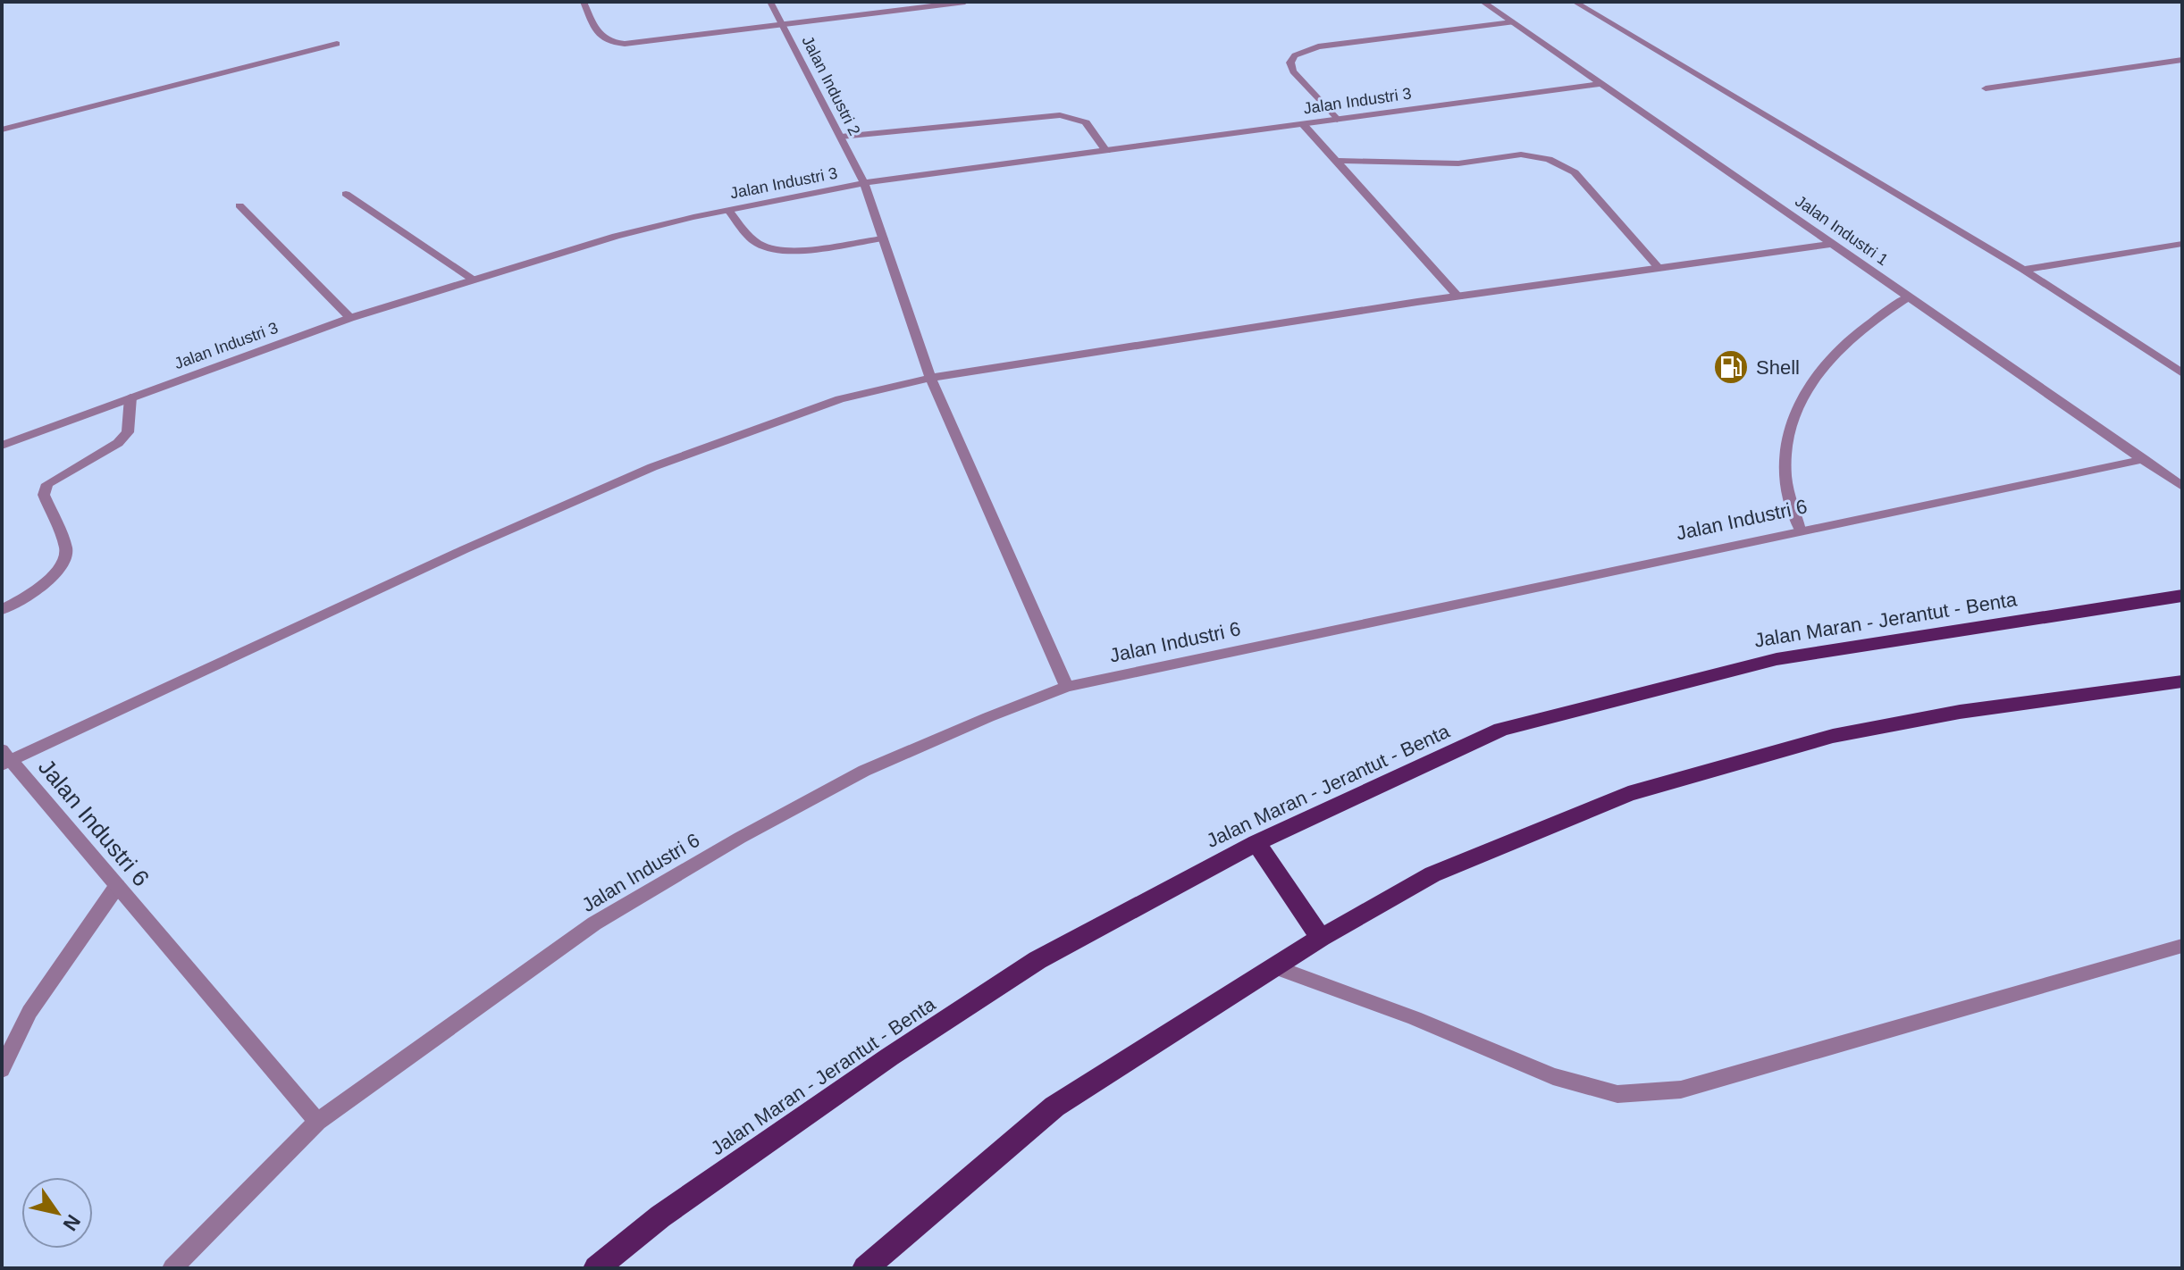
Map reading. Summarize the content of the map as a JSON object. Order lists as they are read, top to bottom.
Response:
{
  "streets": {
    "main road": ["Jalan Maran - Jerantut - Benta"],
    "street": [
      "Jalan Industri 2",
      "Jalan Industri 3",
      "Jalan Industri 1",
      "Jalan Industri 6"
    ]
  },
  "crossings": [
    ["Jalan Industri 2", "Jalan Industri 3"],
    ["Jalan Industri 2", "Jalan Industri 6"],
    ["Jalan Industri 3", "Jalan Industri 1"],
    ["Jalan Industri 1", "Jalan Industri 6"]
  ],
  "places": {
    "fuel station": ["Shell"]
  },
  "north": "bottom right"
}
